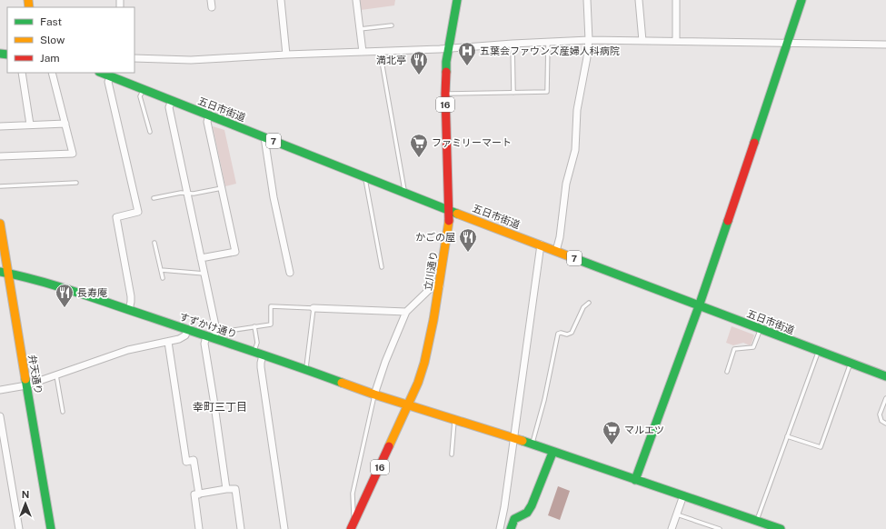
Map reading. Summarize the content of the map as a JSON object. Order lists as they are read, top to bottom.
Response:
{
  "streets": {
    "street": [
      "16",
      "五日市街道",
      "7",
      "立川通り",
      "すずかけ通り",
      "弁天通り"
    ]
  },
  "crossings": [
    ["五日市街道", "立川通り"],
    ["立川通り", "すずかけ通り"],
    ["すずかけ通り", "弁天通り"]
  ],
  "districts": ["幸町三丁目"],
  "places": {
    "hospital": ["五葉会ファウンズ産婦人科病院"],
    "restaurant": ["満北亭", "かごの屋", "長寿庵"],
    "supermarket": ["ファミリーマート", "マルエツ"]
  },
  "legend": ["Fast", "Slow", "Jam"],
  "north": "top"
}
